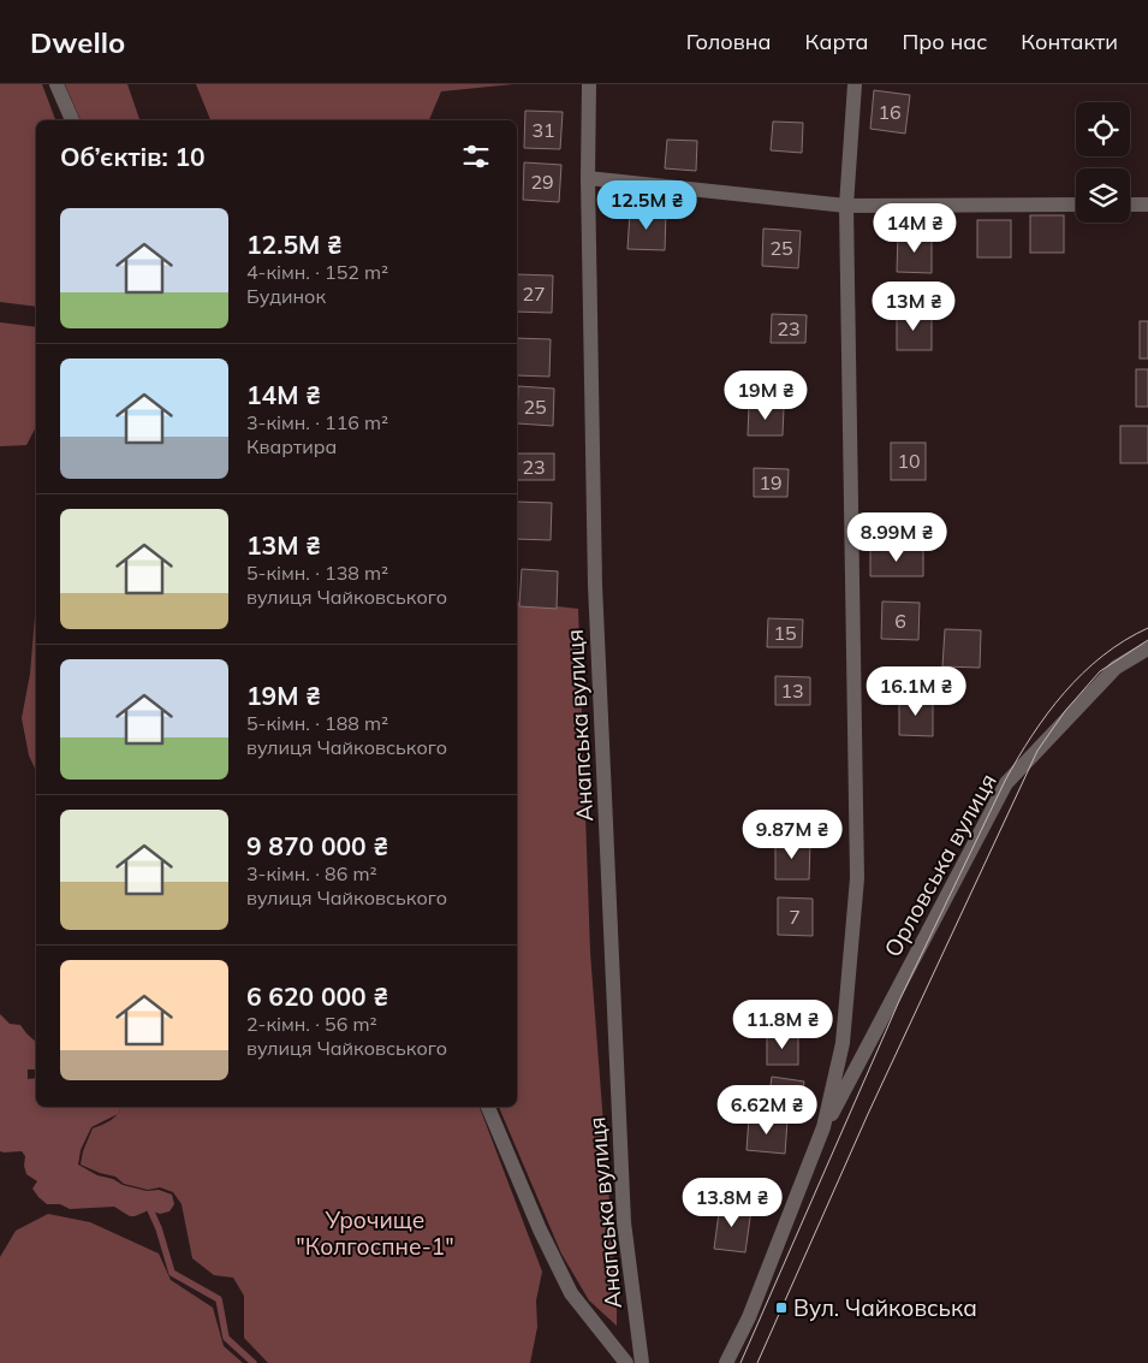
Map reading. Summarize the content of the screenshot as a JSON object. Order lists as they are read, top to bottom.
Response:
{
  "streets": {
    "street": ["Анапська вулиця", "Орловська вулиця"]
  },
  "parks": ["Урочище \"Колгоспне-1\""],
  "places": {
    "transit": ["Вул. Чайковська"]
  },
  "house_numbers": [
    "16",
    "31",
    "29",
    "25",
    "27",
    "23",
    "25",
    "10",
    "23",
    "19",
    "6",
    "15",
    "13",
    "7"
  ],
  "page": {
    "header": "Dwello",
    "nav": [
      "Головна",
      "Карта",
      "Про нас",
      "Контакти"
    ],
    "heading": "Об’єктів: 10",
    "price": [
      "12.5M ₴",
      "14M ₴",
      "13M ₴",
      "19M ₴",
      "8.99M ₴",
      "16.1M ₴",
      "9.87M ₴",
      "11.8M ₴",
      "6.62M ₴",
      "13.8M ₴"
    ],
    "list": [
      {
        "name": "12.5M ₴",
        "note": "4-кімн. · 152 m² · Будинок"
      },
      {
        "name": "14M ₴",
        "note": "3-кімн. · 116 m² · Квартира"
      },
      {
        "name": "13M ₴",
        "note": "5-кімн. · 138 m² · вулиця Чайковського"
      },
      {
        "name": "19M ₴",
        "note": "5-кімн. · 188 m² · вулиця Чайковського"
      },
      {
        "name": "9 870 000 ₴",
        "note": "3-кімн. · 86 m² · вулиця Чайковського"
      },
      {
        "name": "6 620 000 ₴",
        "note": "2-кімн. · 56 m² · вулиця Чайковського"
      }
    ]
  }
}
